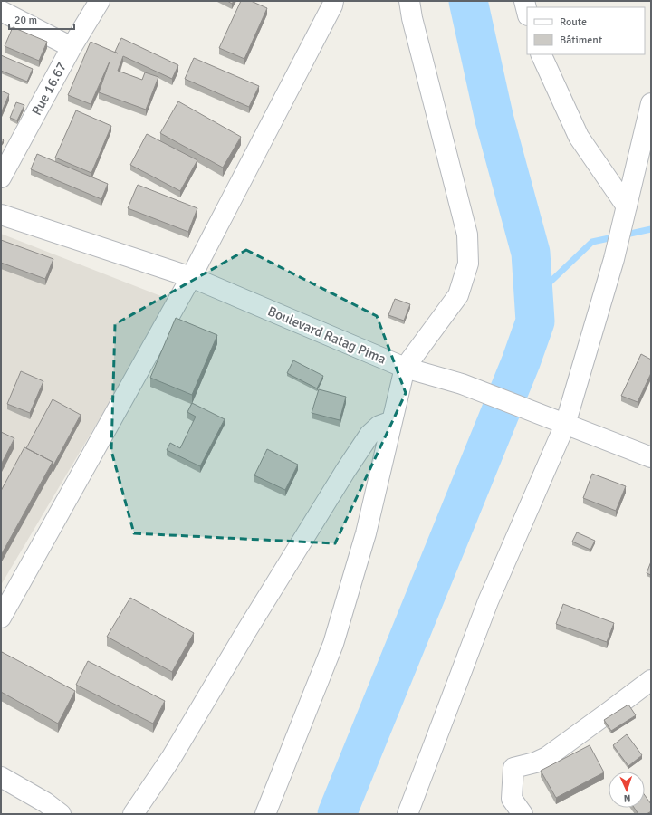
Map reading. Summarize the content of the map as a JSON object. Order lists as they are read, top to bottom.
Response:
{
  "streets": {
    "street": ["Rue 16.67", "Boulevard Ratag Pima"]
  },
  "legend": ["Route", "Bâtiment"],
  "scale_bar": "20 m",
  "north": "bottom"
}
